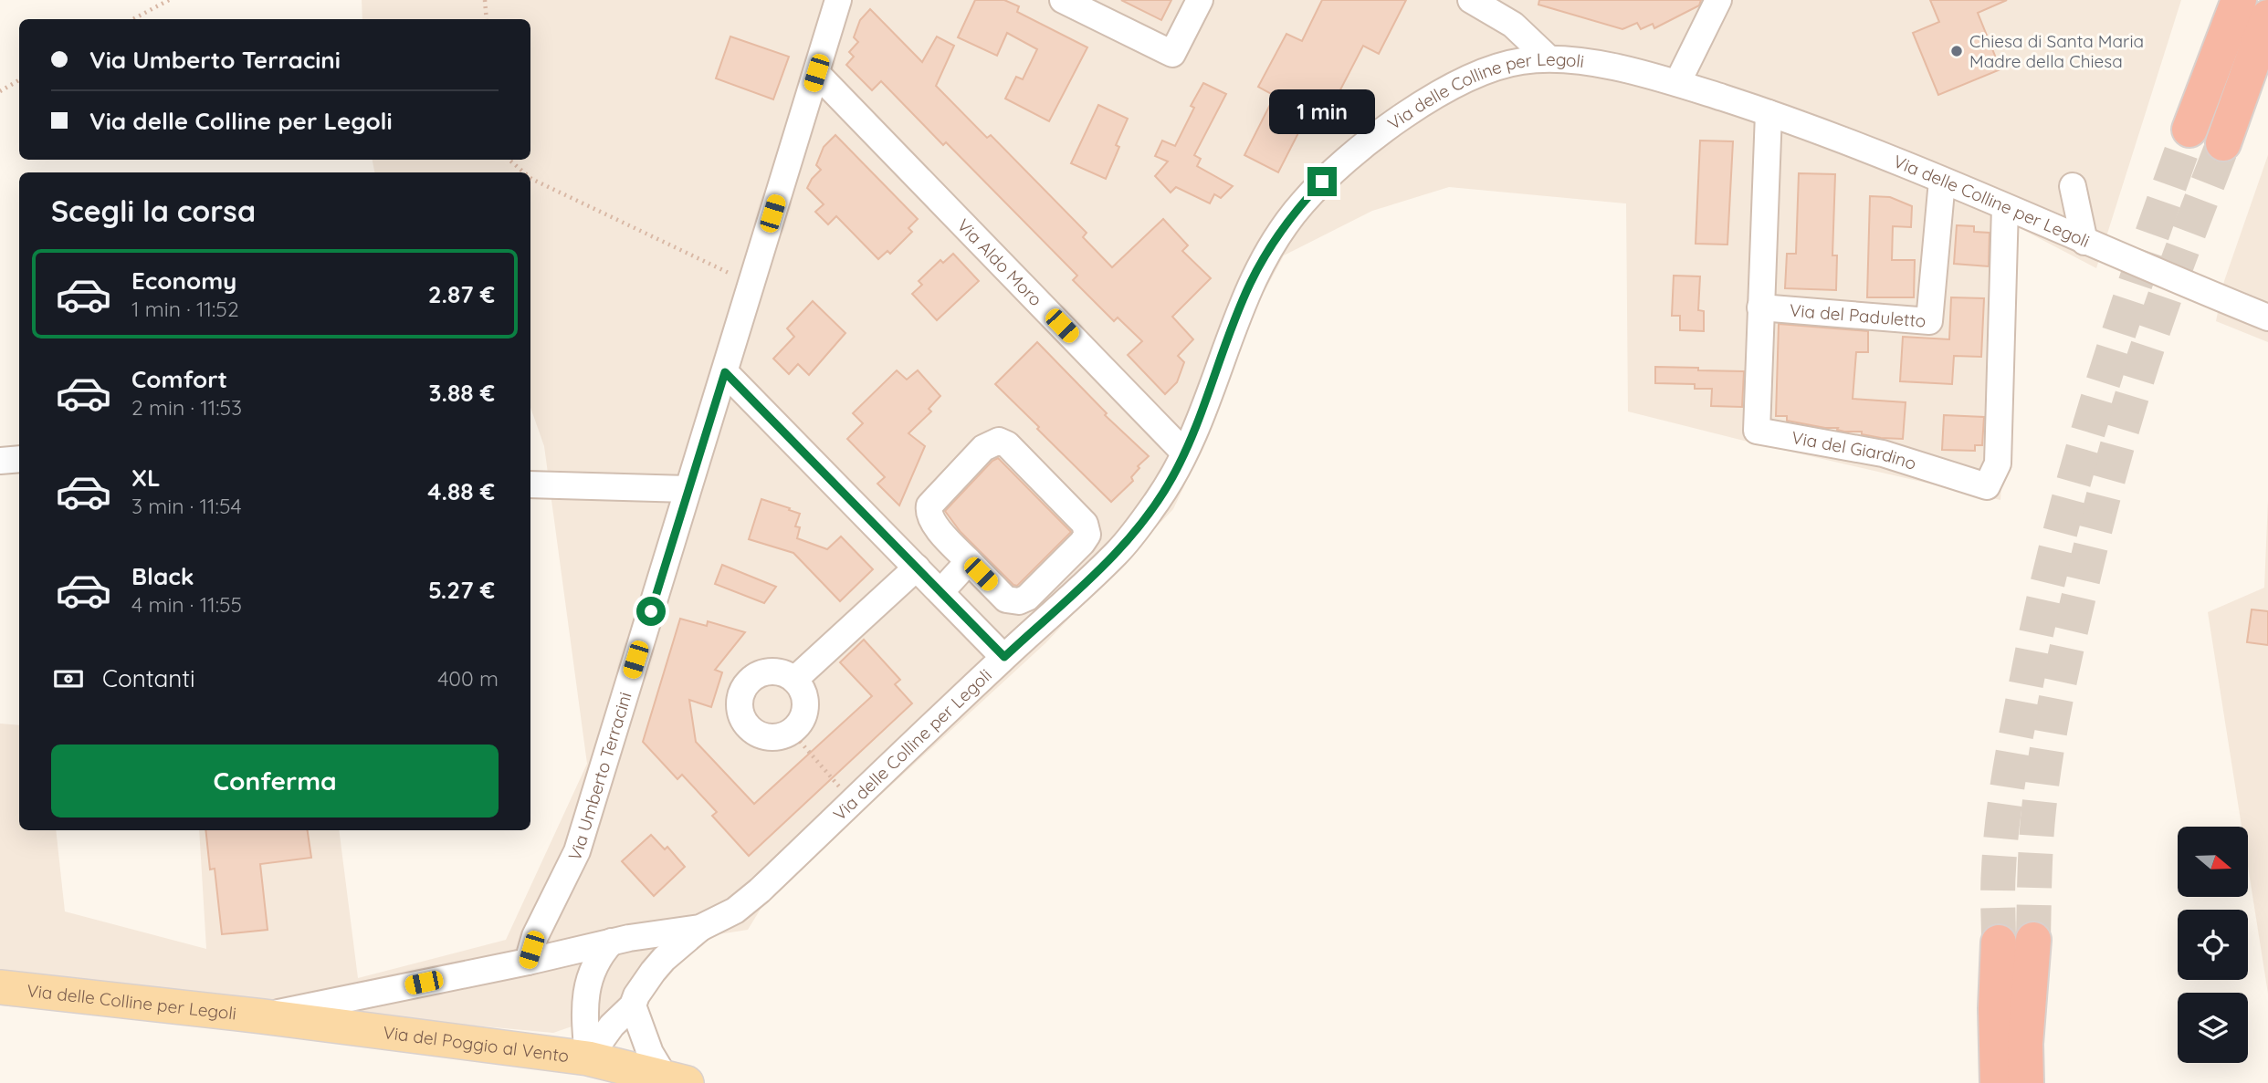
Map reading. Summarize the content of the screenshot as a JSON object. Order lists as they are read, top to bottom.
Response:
{
  "streets": {
    "main road": ["Via delle Colline per Legoli", "Via del Poggio al Vento"],
    "street": [
      "Via Aldo Moro",
      "Via del Paduletto",
      "Via del Giardino",
      "Via Umberto Terracini"
    ]
  },
  "crossings": [
    ["Via delle Colline per Legoli", "Via Aldo Moro"],
    ["Via delle Colline per Legoli", "Via del Paduletto"],
    ["Via delle Colline per Legoli", "Via del Giardino"],
    ["Via delle Colline per Legoli", "Via del Poggio al Vento"],
    ["Via Aldo Moro", "Via Umberto Terracini"],
    ["Via del Paduletto", "Via del Giardino"]
  ],
  "places": ["Chiesa di Santa Maria Madre della Chiesa"],
  "north": "right",
  "page": {
    "banner": ["Via Umberto Terracini", "Via delle Colline per Legoli"],
    "bubble": "1 min",
    "heading": "Scegli la corsa",
    "list": [
      {
        "name": "Economy",
        "note": "1 min · 11:52",
        "value": "2.87 €"
      },
      {
        "name": "Comfort",
        "note": "2 min · 11:53",
        "value": "3.88 €"
      },
      {
        "name": "XL",
        "note": "3 min · 11:54",
        "value": "4.88 €"
      },
      {
        "name": "Black",
        "note": "4 min · 11:55",
        "value": "5.27 €"
      }
    ],
    "pay": ["Contanti", "400 m"],
    "buttons": "Conferma"
  }
}
